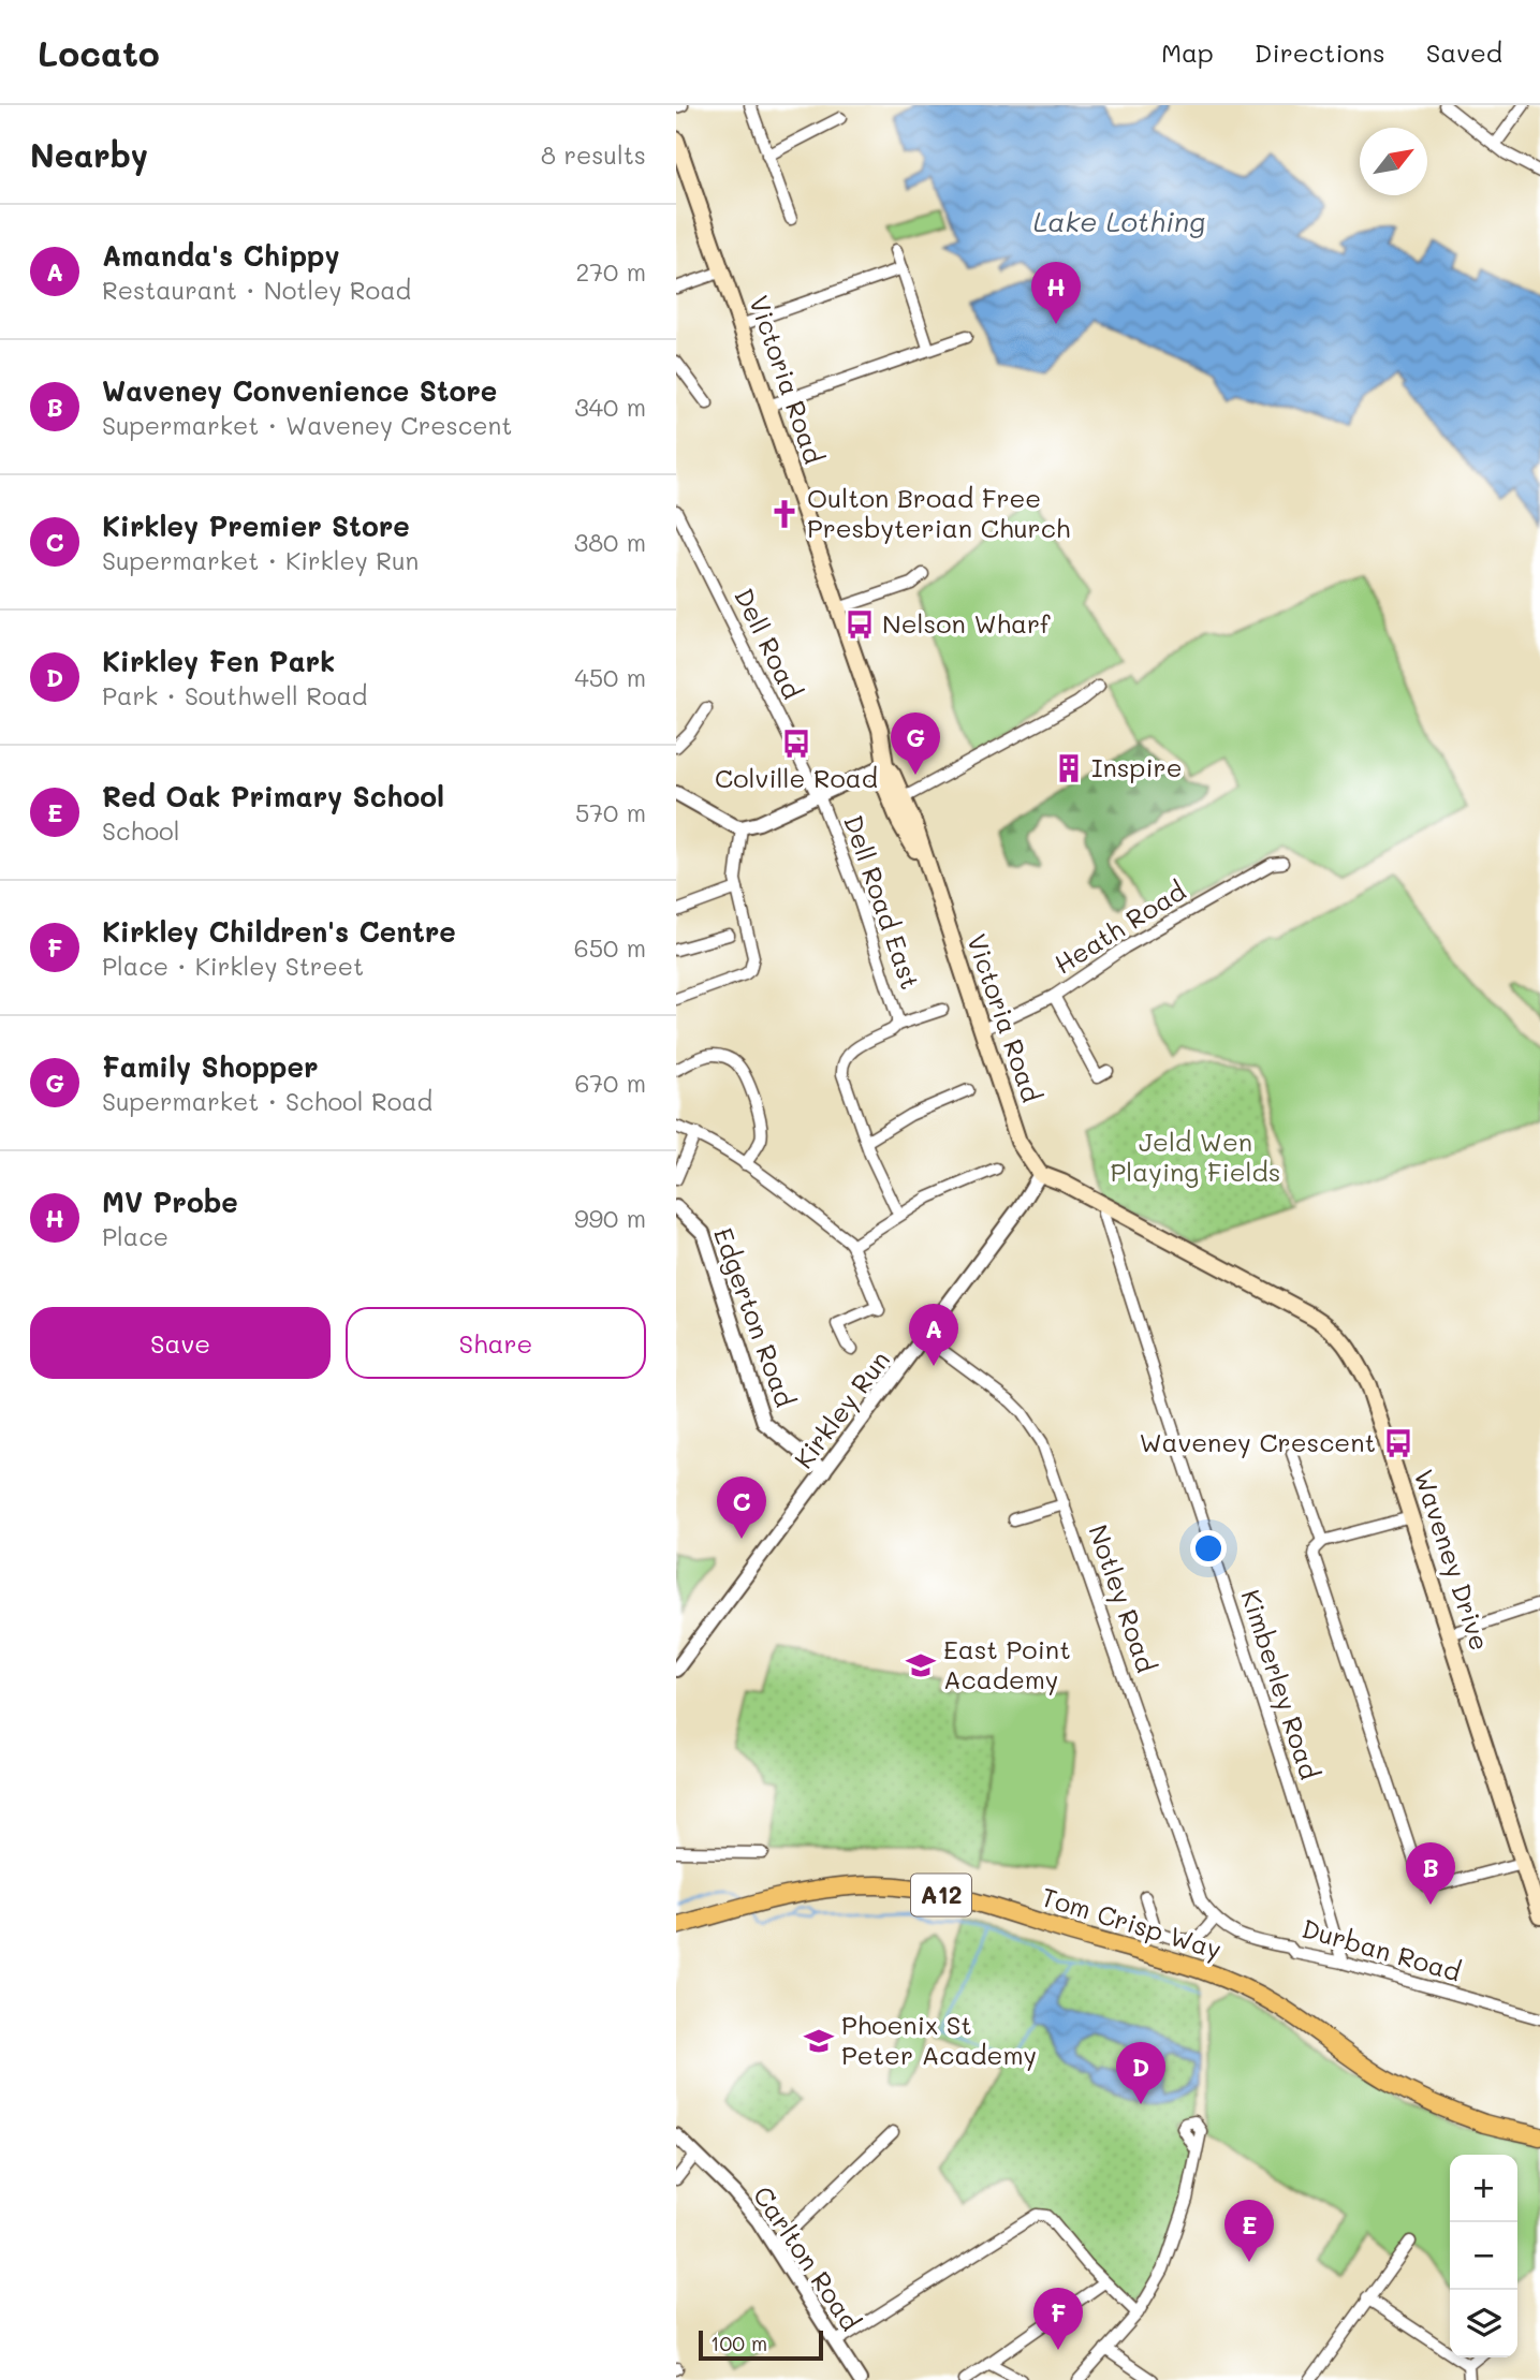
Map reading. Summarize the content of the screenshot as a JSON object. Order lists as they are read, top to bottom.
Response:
{
  "streets": {
    "highway": ["A12", "Tom Crisp Way"],
    "main road": ["Victoria Road", "Waveney Drive"],
    "street": [
      "Dell Road",
      "Dell Road East",
      "Heath Road",
      "Edgerton Road",
      "Kirkley Run",
      "Notley Road",
      "Kimberley Road",
      "Durban Road",
      "Carlton Road"
    ]
  },
  "crossings": [
    ["Victoria Road", "Heath Road"],
    ["Victoria Road", "Kirkley Run"],
    ["Victoria Road", "Waveney Drive"],
    ["Dell Road", "Dell Road East"],
    ["Edgerton Road", "Kirkley Run"],
    ["Kirkley Run", "Waveney Drive"],
    ["Kirkley Run", "Notley Road"],
    ["Waveney Drive", "Kimberley Road"],
    ["Notley Road", "Durban Road"],
    ["Kimberley Road", "Durban Road"]
  ],
  "water": ["Lake Lothing"],
  "parks": ["Jeld Wen Playing Fields"],
  "places": {
    "church": ["Oulton Broad Free Presbyterian Church"],
    "bus stop": ["Nelson Wharf", "Colville Road", "Waveney Crescent"],
    "building": ["Inspire"],
    "school or university": ["East Point Academy", "Phoenix St Peter Academy"]
  },
  "scale_bar": "100 m",
  "north": "top right",
  "page": {
    "header": "Locato",
    "nav": ["Map", "Directions", "Saved"],
    "heading": ["Nearby", "8 results"],
    "list": [
      {
        "mark": "A",
        "name": "Amanda's Chippy",
        "note": "Restaurant · Notley Road",
        "value": "270 m"
      },
      {
        "mark": "B",
        "name": "Waveney Convenience Store",
        "note": "Supermarket · Waveney Crescent",
        "value": "340 m"
      },
      {
        "mark": "C",
        "name": "Kirkley Premier Store",
        "note": "Supermarket · Kirkley Run",
        "value": "380 m"
      },
      {
        "mark": "D",
        "name": "Kirkley Fen Park",
        "note": "Park · Southwell Road",
        "value": "450 m"
      },
      {
        "mark": "E",
        "name": "Red Oak Primary School",
        "note": "School",
        "value": "570 m"
      },
      {
        "mark": "F",
        "name": "Kirkley Children's Centre",
        "note": "Place · Kirkley Street",
        "value": "650 m"
      },
      {
        "mark": "G",
        "name": "Family Shopper",
        "note": "Supermarket · School Road",
        "value": "670 m"
      },
      {
        "mark": "H",
        "name": "MV Probe",
        "note": "Place",
        "value": "990 m"
      }
    ],
    "pins": [
      "H",
      "G",
      "A",
      "C",
      "B",
      "D",
      "E",
      "F"
    ],
    "buttons": ["Save", "Share"],
    "map_buttons": ["+", "−"],
    "scale": "100 m"
  }
}
